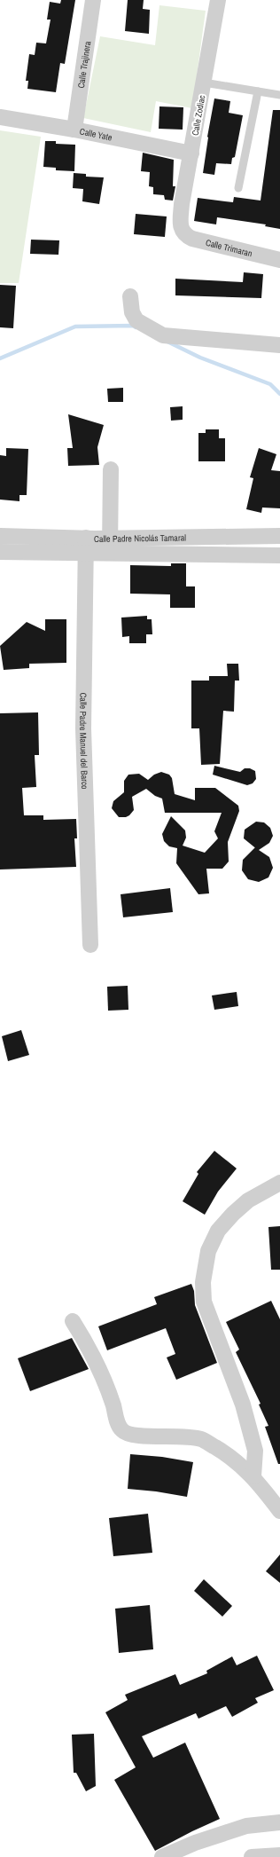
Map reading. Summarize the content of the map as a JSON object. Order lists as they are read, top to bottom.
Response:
{
  "streets": {
    "street": [
      "Calle Trajinera",
      "Calle Zodiac",
      "Calle Yate",
      "Calle Trimaran",
      "Calle Padre Nicolás Tamaral",
      "Calle Padre Manuel del Barco"
    ]
  },
  "crossings": [
    ["Calle Trajinera", "Calle Yate"],
    ["Calle Zodiac", "Calle Yate"],
    ["Calle Zodiac", "Calle Trimaran"],
    ["Calle Padre Nicolás Tamaral", "Calle Padre Manuel del Barco"]
  ]
}
